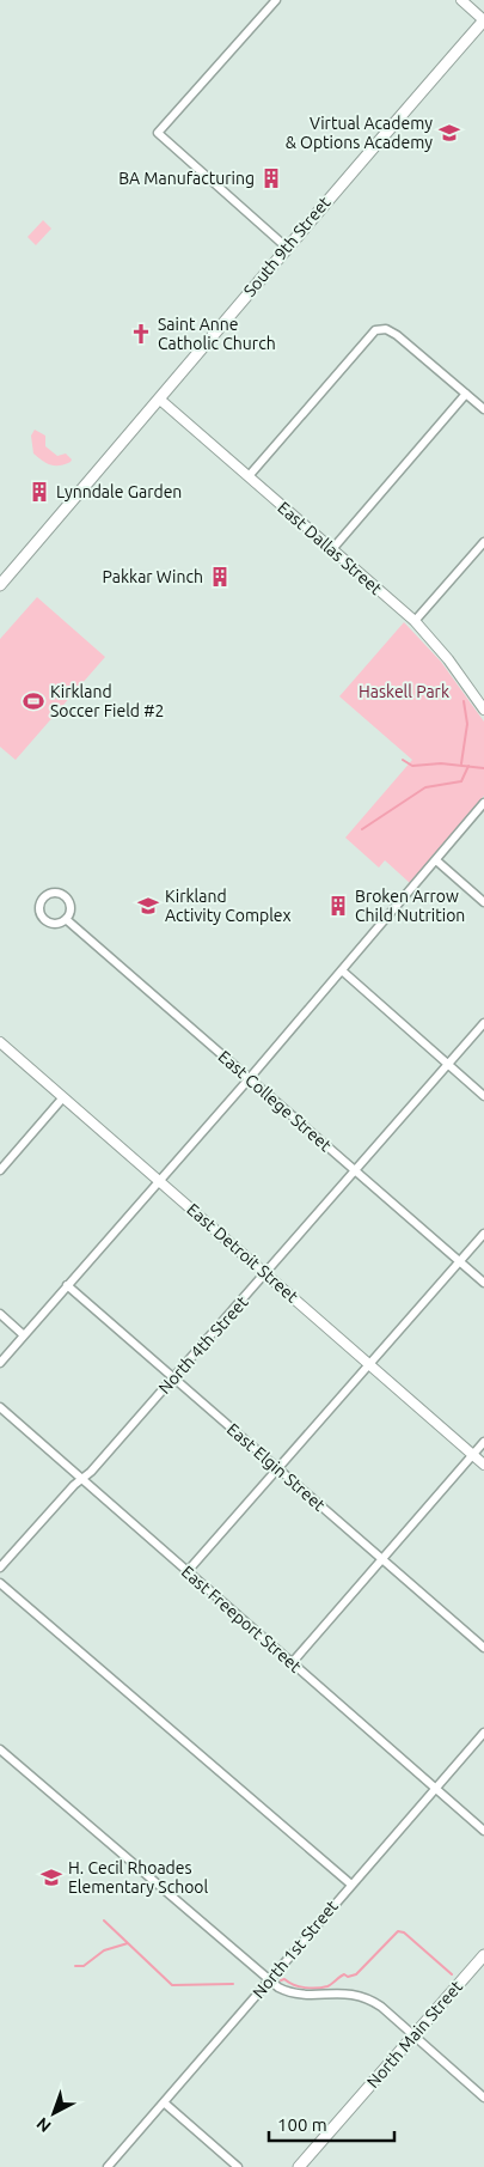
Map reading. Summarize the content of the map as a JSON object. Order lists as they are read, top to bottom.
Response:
{
  "streets": {
    "main road": ["South 9th Street", "North Main Street"],
    "street": [
      "East Dallas Street",
      "East College Street",
      "East Detroit Street",
      "North 4th Street",
      "East Elgin Street",
      "East Freeport Street",
      "North 1st Street"
    ]
  },
  "crossings": [
    ["South 9th Street", "East Dallas Street"],
    ["East College Street", "North 4th Street"],
    ["East Detroit Street", "North 4th Street"],
    ["North 4th Street", "East Elgin Street"],
    ["North 4th Street", "East Freeport Street"],
    ["East Freeport Street", "North 1st Street"]
  ],
  "parks": ["Haskell Park"],
  "places": {
    "school or university": ["Virtual Academy & Options Academy", "Kirkland Activity Complex", "H. Cecil Rhoades Elementary School"],
    "building": [
      "BA Manufacturing",
      "Lynndale Garden",
      "Pakkar Winch",
      "Broken Arrow Child Nutrition"
    ],
    "church": ["Saint Anne Catholic Church"],
    "sports": ["Kirkland Soccer Field #2"]
  },
  "scale_bar": "100 m",
  "north": "bottom left"
}
